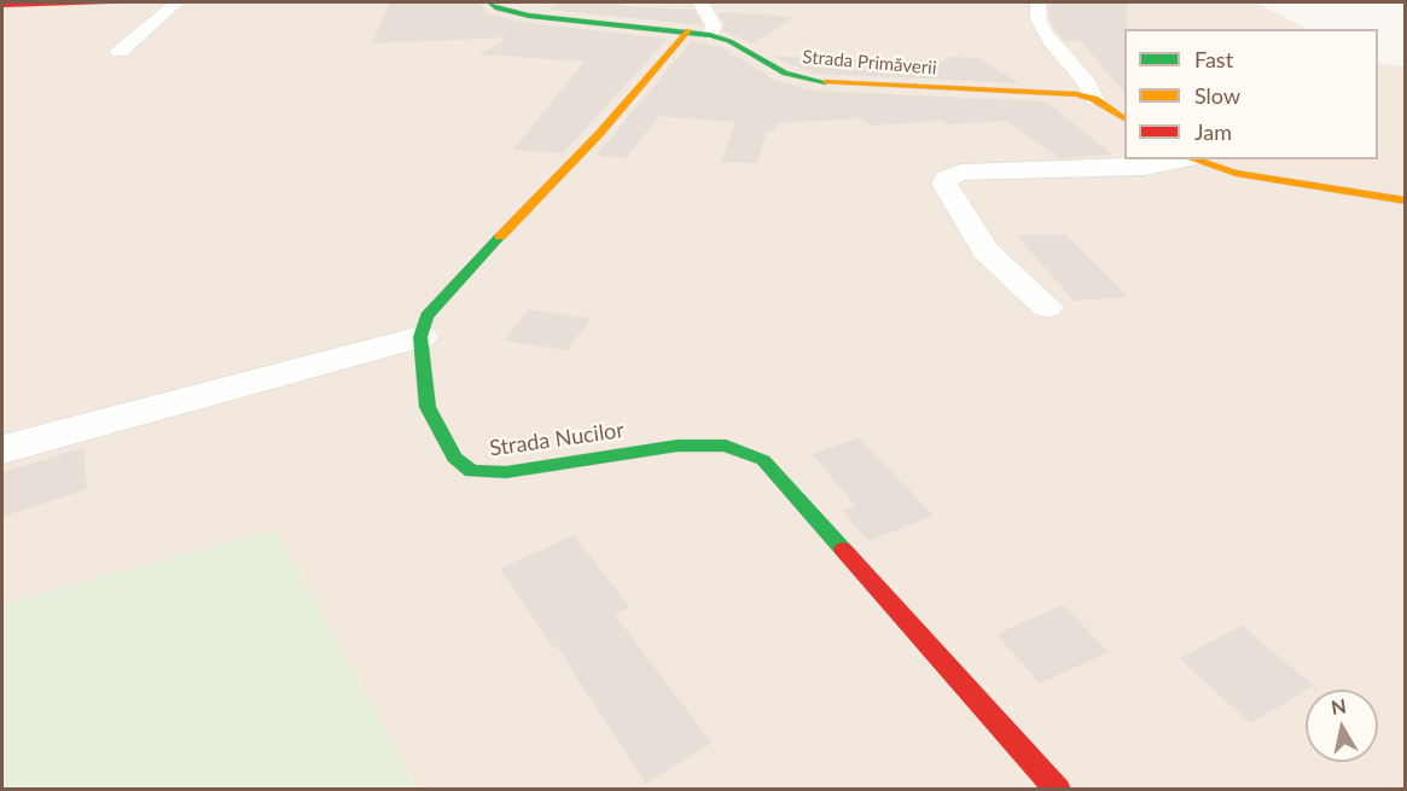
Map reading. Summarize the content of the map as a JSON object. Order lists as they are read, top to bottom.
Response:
{
  "streets": {
    "street": ["Strada Primăverii", "Strada Nucilor"]
  },
  "legend": ["Fast", "Slow", "Jam"],
  "north": "top"
}
